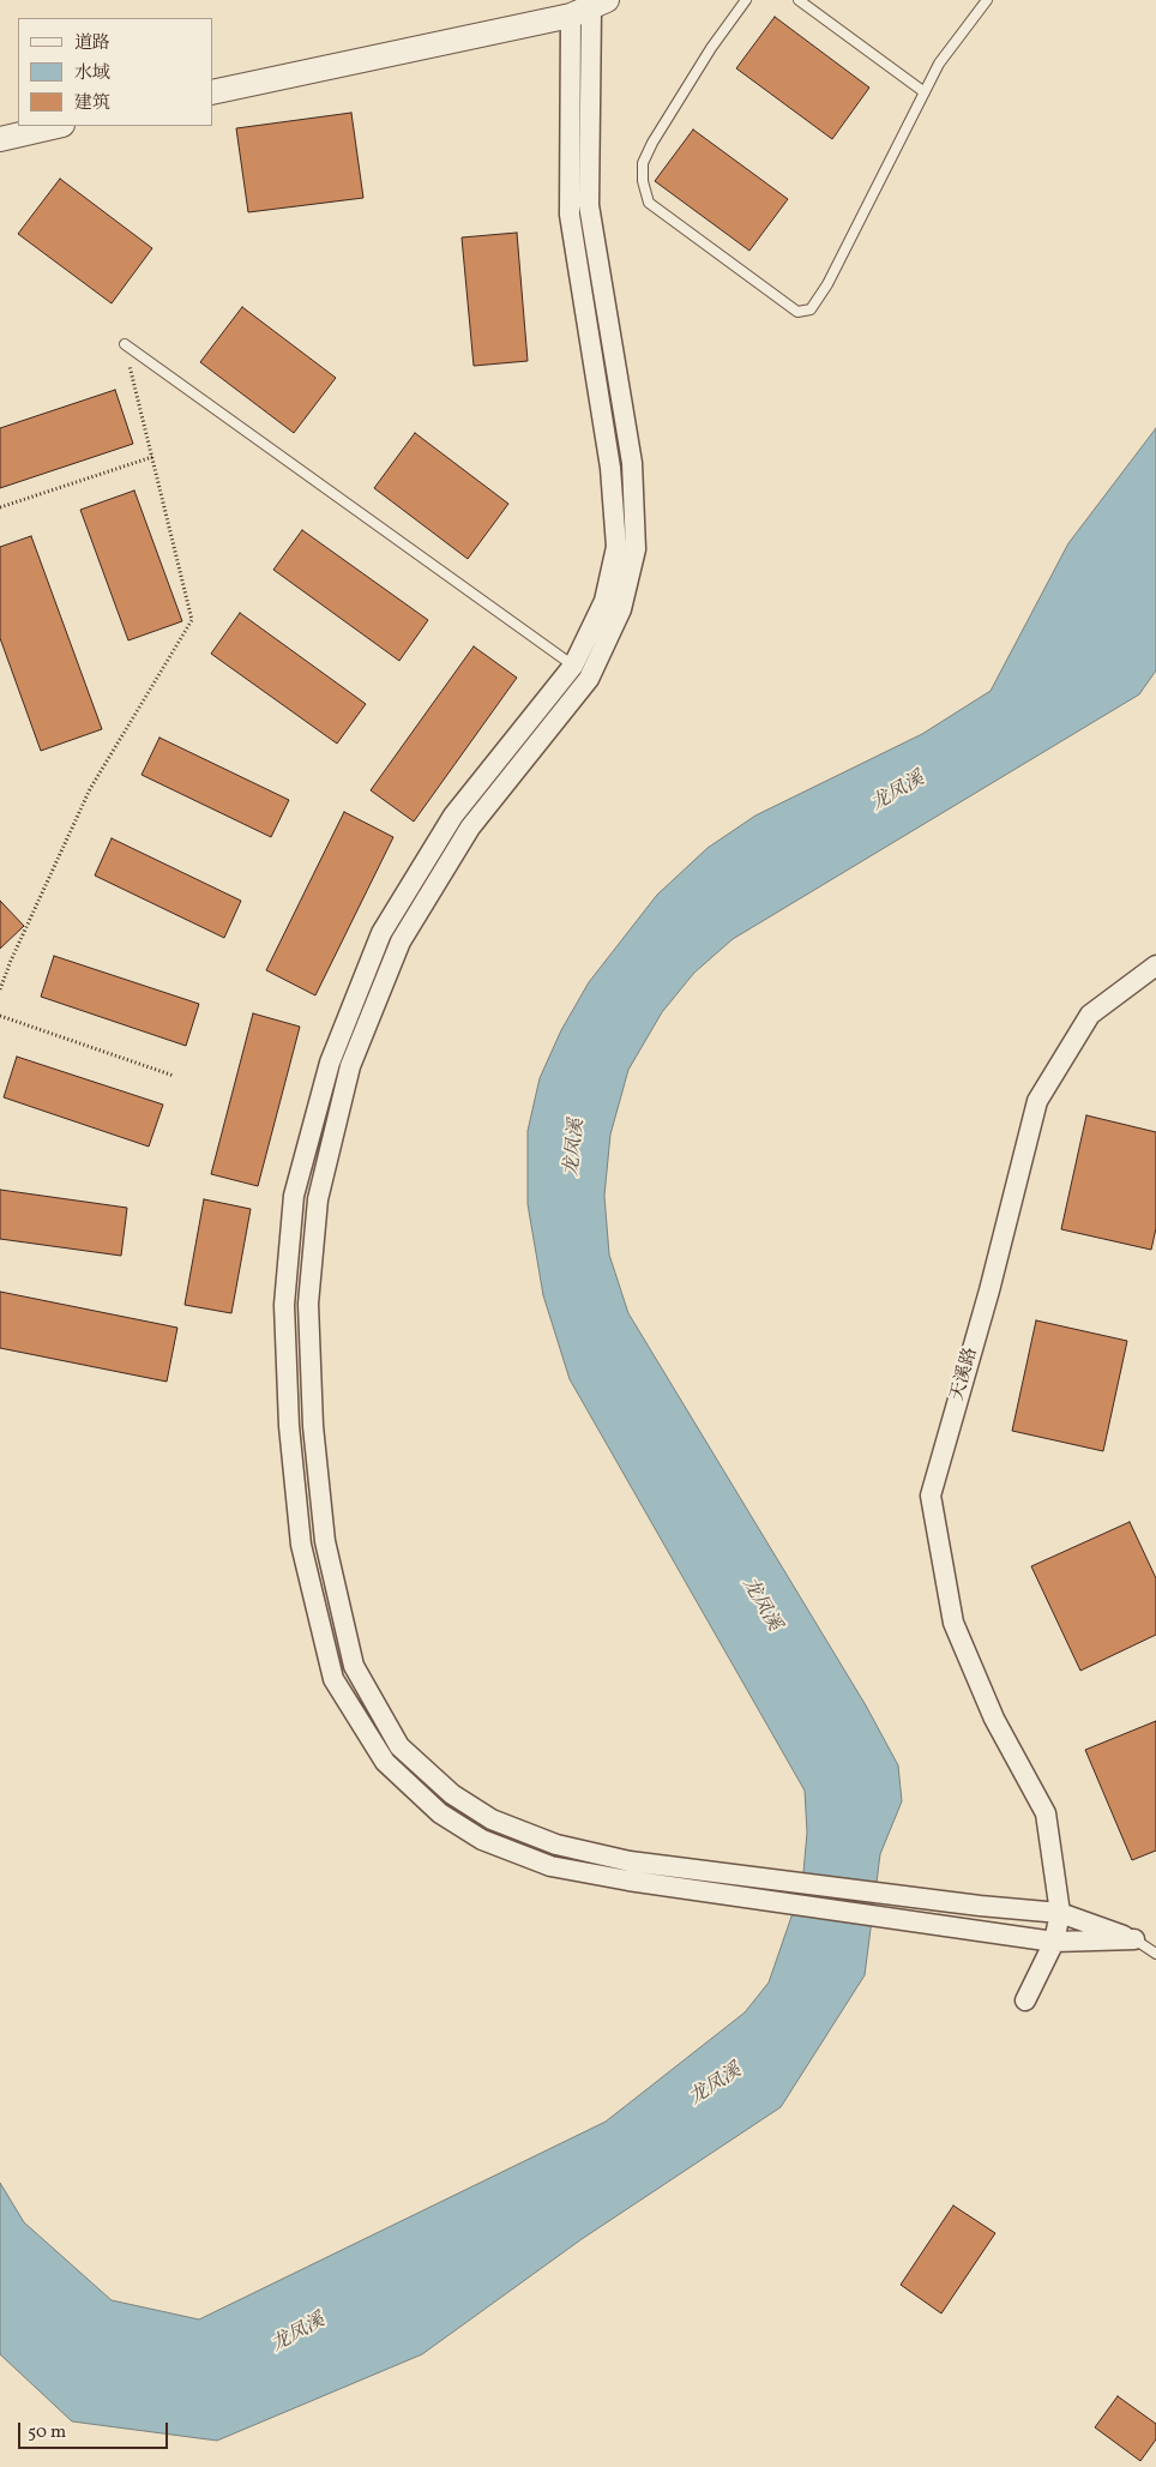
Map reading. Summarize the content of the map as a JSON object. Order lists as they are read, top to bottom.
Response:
{
  "streets": {
    "street": ["天溪路"]
  },
  "water": ["龙凤溪"],
  "legend": ["道路", "水域", "建筑"],
  "scale_bar": "50 m"
}
